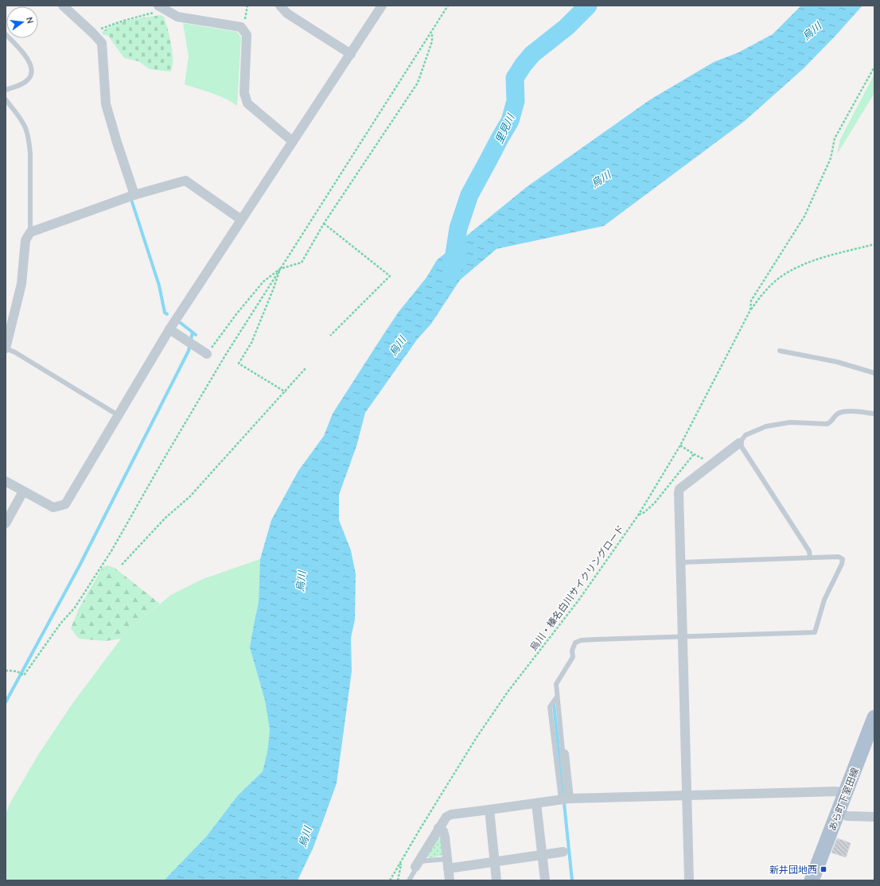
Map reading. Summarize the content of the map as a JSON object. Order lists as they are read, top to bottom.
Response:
{
  "streets": {
    "main road": ["あら町下室田線"],
    "path": ["烏川・榛名白川サイクリングロード"]
  },
  "water": ["烏川", "里見川"],
  "places": {
    "transit": ["新井団地西"]
  },
  "north": "right"
}
